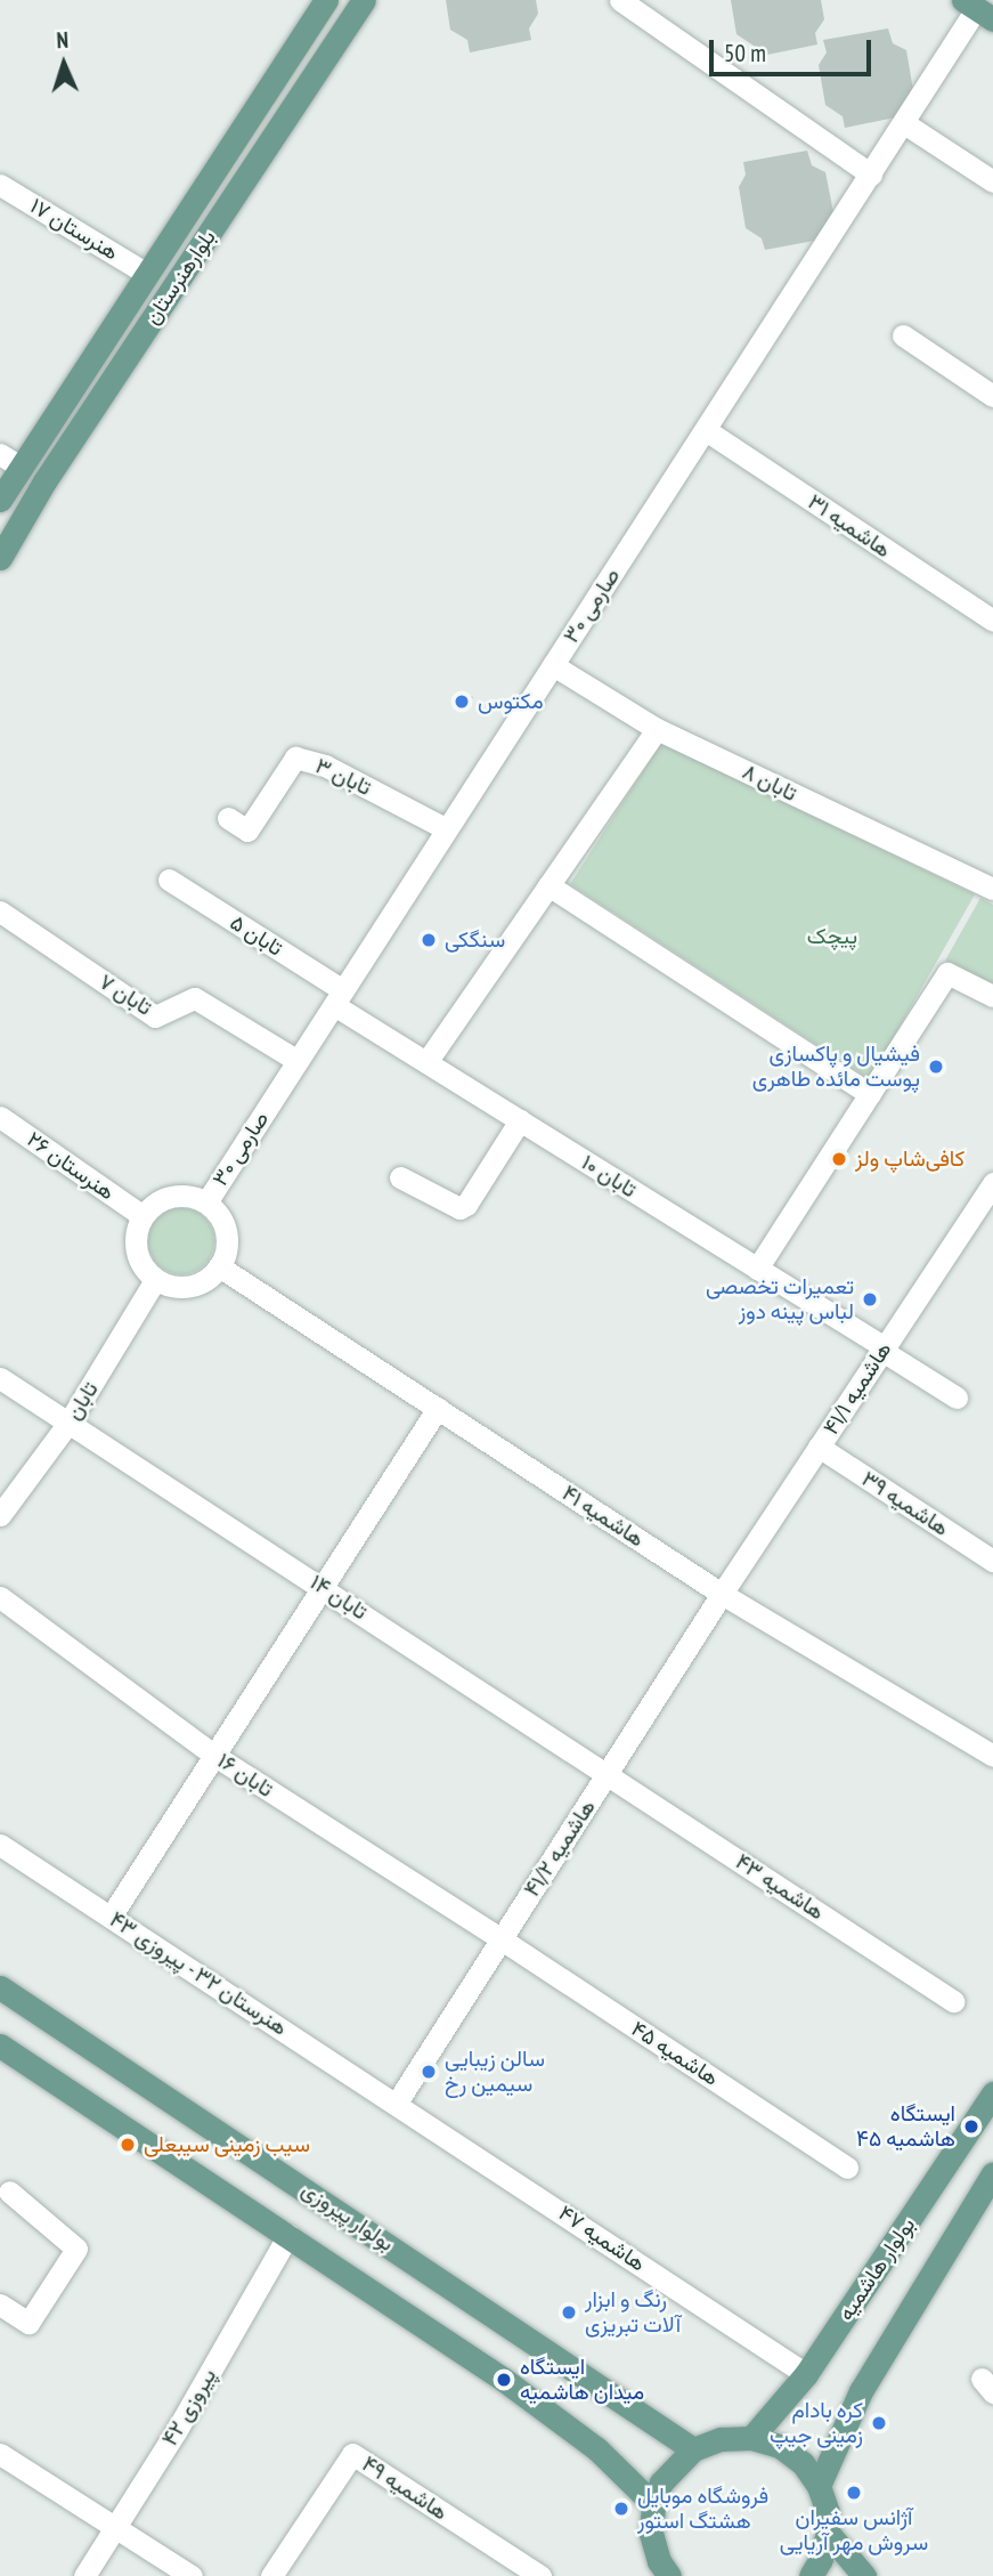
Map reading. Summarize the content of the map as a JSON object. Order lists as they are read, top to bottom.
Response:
{
  "streets": {
    "main road": ["بلوارهنرستان", "بولوار پیروزی", "بولوار هاشمیه"],
    "street": [
      "هنرستان ۱۷",
      "هاشمیه ۳۱",
      "صارمی ۳۰",
      "تابان ۳",
      "تابان ۸",
      "تابان ۵",
      "تابان ۷",
      "هنرستان ۲۶",
      "تابان ۱۰",
      "هاشمیه ۴۱/۱",
      "تابان",
      "هاشمیه ۳۹",
      "هاشمیه ۴۱",
      "تابان ۱۴",
      "تابان ۱۶",
      "هاشمیه ۴۱/۲",
      "هاشمیه ۴۳",
      "هنرستان ۳۲ - پیروزی ۴۳",
      "هاشمیه ۴۵",
      "هاشمیه ۴۷",
      "پیروزی ۴۲",
      "هاشمیه ۴۹"
    ]
  },
  "crossings": [
    ["هنرستان ۱۷", "بلوارهنرستان"],
    ["هاشمیه ۳۱", "صارمی ۳۰"],
    ["صارمی ۳۰", "تابان ۳"],
    ["صارمی ۳۰", "تابان ۸"],
    ["صارمی ۳۰", "تابان ۵"],
    ["صارمی ۳۰", "تابان ۷"],
    ["صارمی ۳۰", "هنرستان ۲۶"],
    ["صارمی ۳۰", "تابان ۱۰"],
    ["صارمی ۳۰", "تابان"],
    ["صارمی ۳۰", "هاشمیه ۴۱"],
    ["تابان ۵", "تابان ۱۰"],
    ["هنرستان ۲۶", "تابان"],
    ["هنرستان ۲۶", "هاشمیه ۴۱"],
    ["تابان ۱۰", "هاشمیه ۴۱/۱"],
    ["هاشمیه ۴۱/۱", "هاشمیه ۳۹"],
    ["هاشمیه ۴۱/۱", "هاشمیه ۴۱"],
    ["هاشمیه ۴۱/۱", "هاشمیه ۴۱/۲"],
    ["تابان", "هاشمیه ۴۱"],
    ["تابان", "تابان ۱۴"],
    ["هاشمیه ۴۱", "هاشمیه ۴۱/۲"],
    ["تابان ۱۴", "هاشمیه ۴۱/۲"],
    ["تابان ۱۴", "هاشمیه ۴۳"],
    ["تابان ۱۶", "هاشمیه ۴۱/۲"],
    ["تابان ۱۶", "هاشمیه ۴۵"],
    ["هاشمیه ۴۱/۲", "هاشمیه ۴۳"],
    ["هاشمیه ۴۱/۲", "هنرستان ۳۲ - پیروزی ۴۳"],
    ["هاشمیه ۴۱/۲", "هاشمیه ۴۵"],
    ["هاشمیه ۴۱/۲", "هاشمیه ۴۷"],
    ["هنرستان ۳۲ - پیروزی ۴۳", "هاشمیه ۴۷"],
    ["هاشمیه ۴۷", "بولوار هاشمیه"]
  ],
  "parks": ["پیچک"],
  "places": [
    "مکتوس",
    "سنگکی",
    "فیشیال و پاکسازی پوست مائده طاهری",
    "کافی‌شاپ ولز",
    "تعمیرات تخصصی لباس پینه دوز",
    "سالن زیبایی سیمین رخ",
    "ایستگاه هاشمیه ۴۵",
    "سیب زمینی سیبعلی",
    "رنگ و ابزار آلات تبریزی",
    "ایستگاه میدان هاشمیه",
    "کره بادام زمینی جیپ",
    "آژانس سفیران سروش مهر آریایی",
    "فروشگاه موبایل هشتگ استور"
  ],
  "scale_bar": "50 m",
  "north": "top"
}
